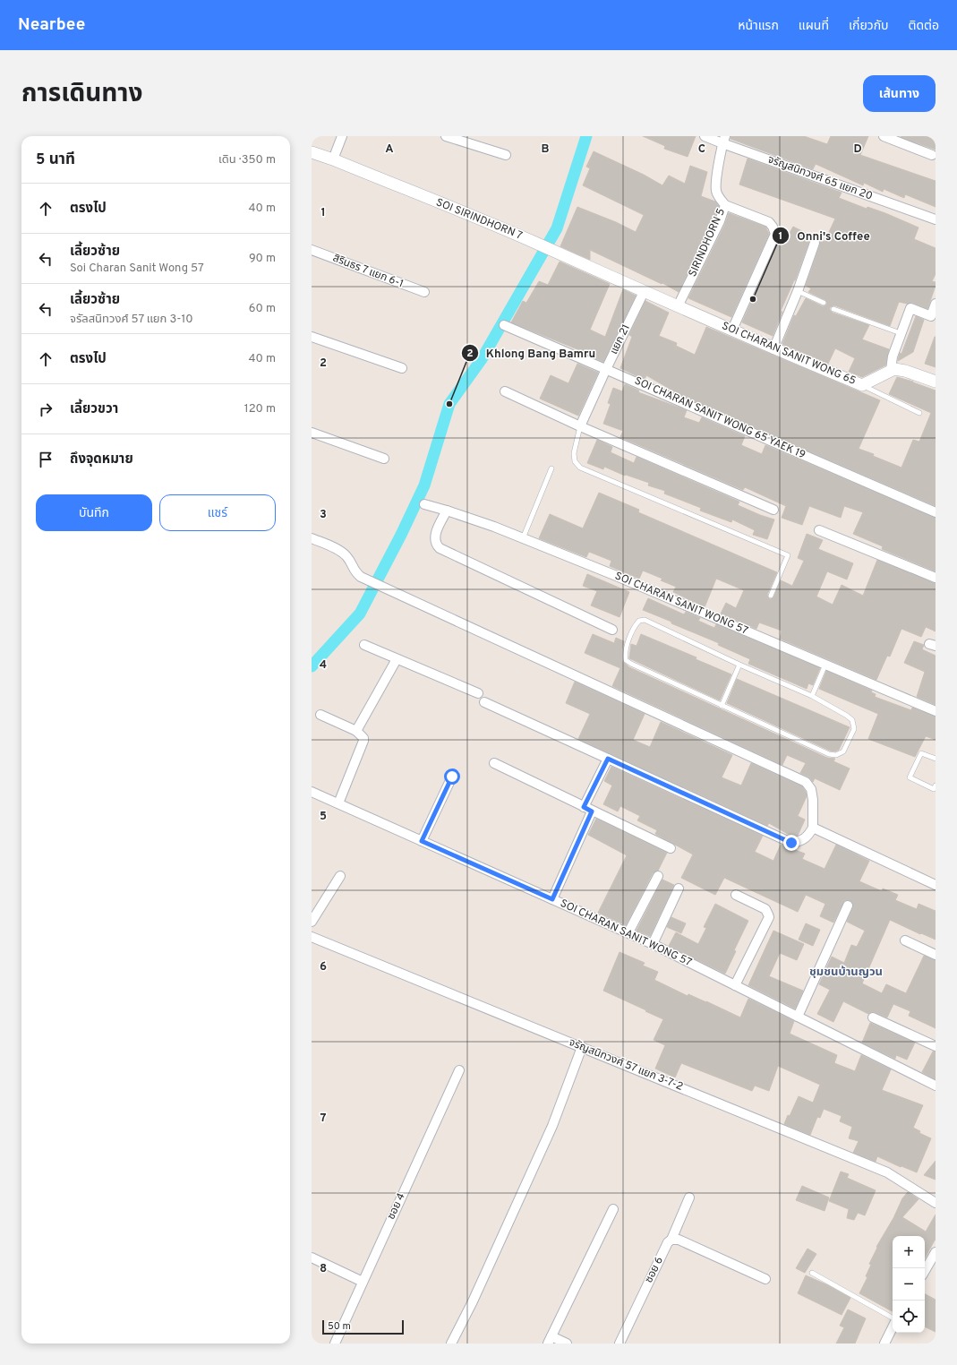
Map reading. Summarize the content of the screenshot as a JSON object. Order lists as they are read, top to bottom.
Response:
{
  "streets": {
    "street": [
      "จรัญสนิทวงศ์ 65 แยก 20",
      "SOI SIRINDHORN 7",
      "SIRINDHORN 5",
      "สิรินธร 7 แยก 6-1",
      "แยก 21",
      "SOI CHARAN SANIT WONG 65",
      "SOI CHARAN SANIT WONG 65 YAEK 19",
      "SOI CHARAN SANIT WONG 57",
      "จรัญสนิทวงศ์ 57 แยก 3-7-2",
      "ซอย 4",
      "ซอย 6"
    ]
  },
  "crossings": [
    ["จรัญสนิทวงศ์ 65 แยก 20", "SIRINDHORN 5"],
    ["SOI SIRINDHORN 7", "แยก 21"],
    ["SOI SIRINDHORN 7", "SOI CHARAN SANIT WONG 65"],
    ["SIRINDHORN 5", "SOI CHARAN SANIT WONG 65"],
    ["แยก 21", "SOI CHARAN SANIT WONG 65"],
    ["แยก 21", "SOI CHARAN SANIT WONG 65 YAEK 19"]
  ],
  "districts": ["ชุมชนบ้านญวน"],
  "places": ["Onni's Coffee", "Khlong Bang Bamru"],
  "scale_bar": "50 m",
  "page": {
    "header": "Nearbee",
    "nav": [
      "หน้าแรก",
      "แผนที่",
      "เกี่ยวกับ",
      "ติดต่อ"
    ],
    "title": "การเดินทาง",
    "buttons": [
      "เส้นทาง",
      ["บันทึก", "แชร์"]
    ],
    "heading": ["5 นาที", "เดิน · 350 m"],
    "list": [
      ["ตรงไป", "40 m"],
      ["เลี้ยวซ้าย", "Soi Charan Sanit Wong 57", "90 m"],
      ["เลี้ยวซ้าย", "จรัลสนิทวงศ์ 57 แยก 3-10", "60 m"],
      ["ตรงไป", "40 m"],
      ["เลี้ยวขวา", "120 m"],
      "ถึงจุดหมาย"
    ],
    "map_buttons": ["+", "−"],
    "scale": "50 m"
  },
  "grid": {
    "columns": [
      "A",
      "B",
      "C",
      "D"
    ],
    "rows": [
      "1",
      "2",
      "3",
      "4",
      "5",
      "6",
      "7",
      "8"
    ]
  }
}
